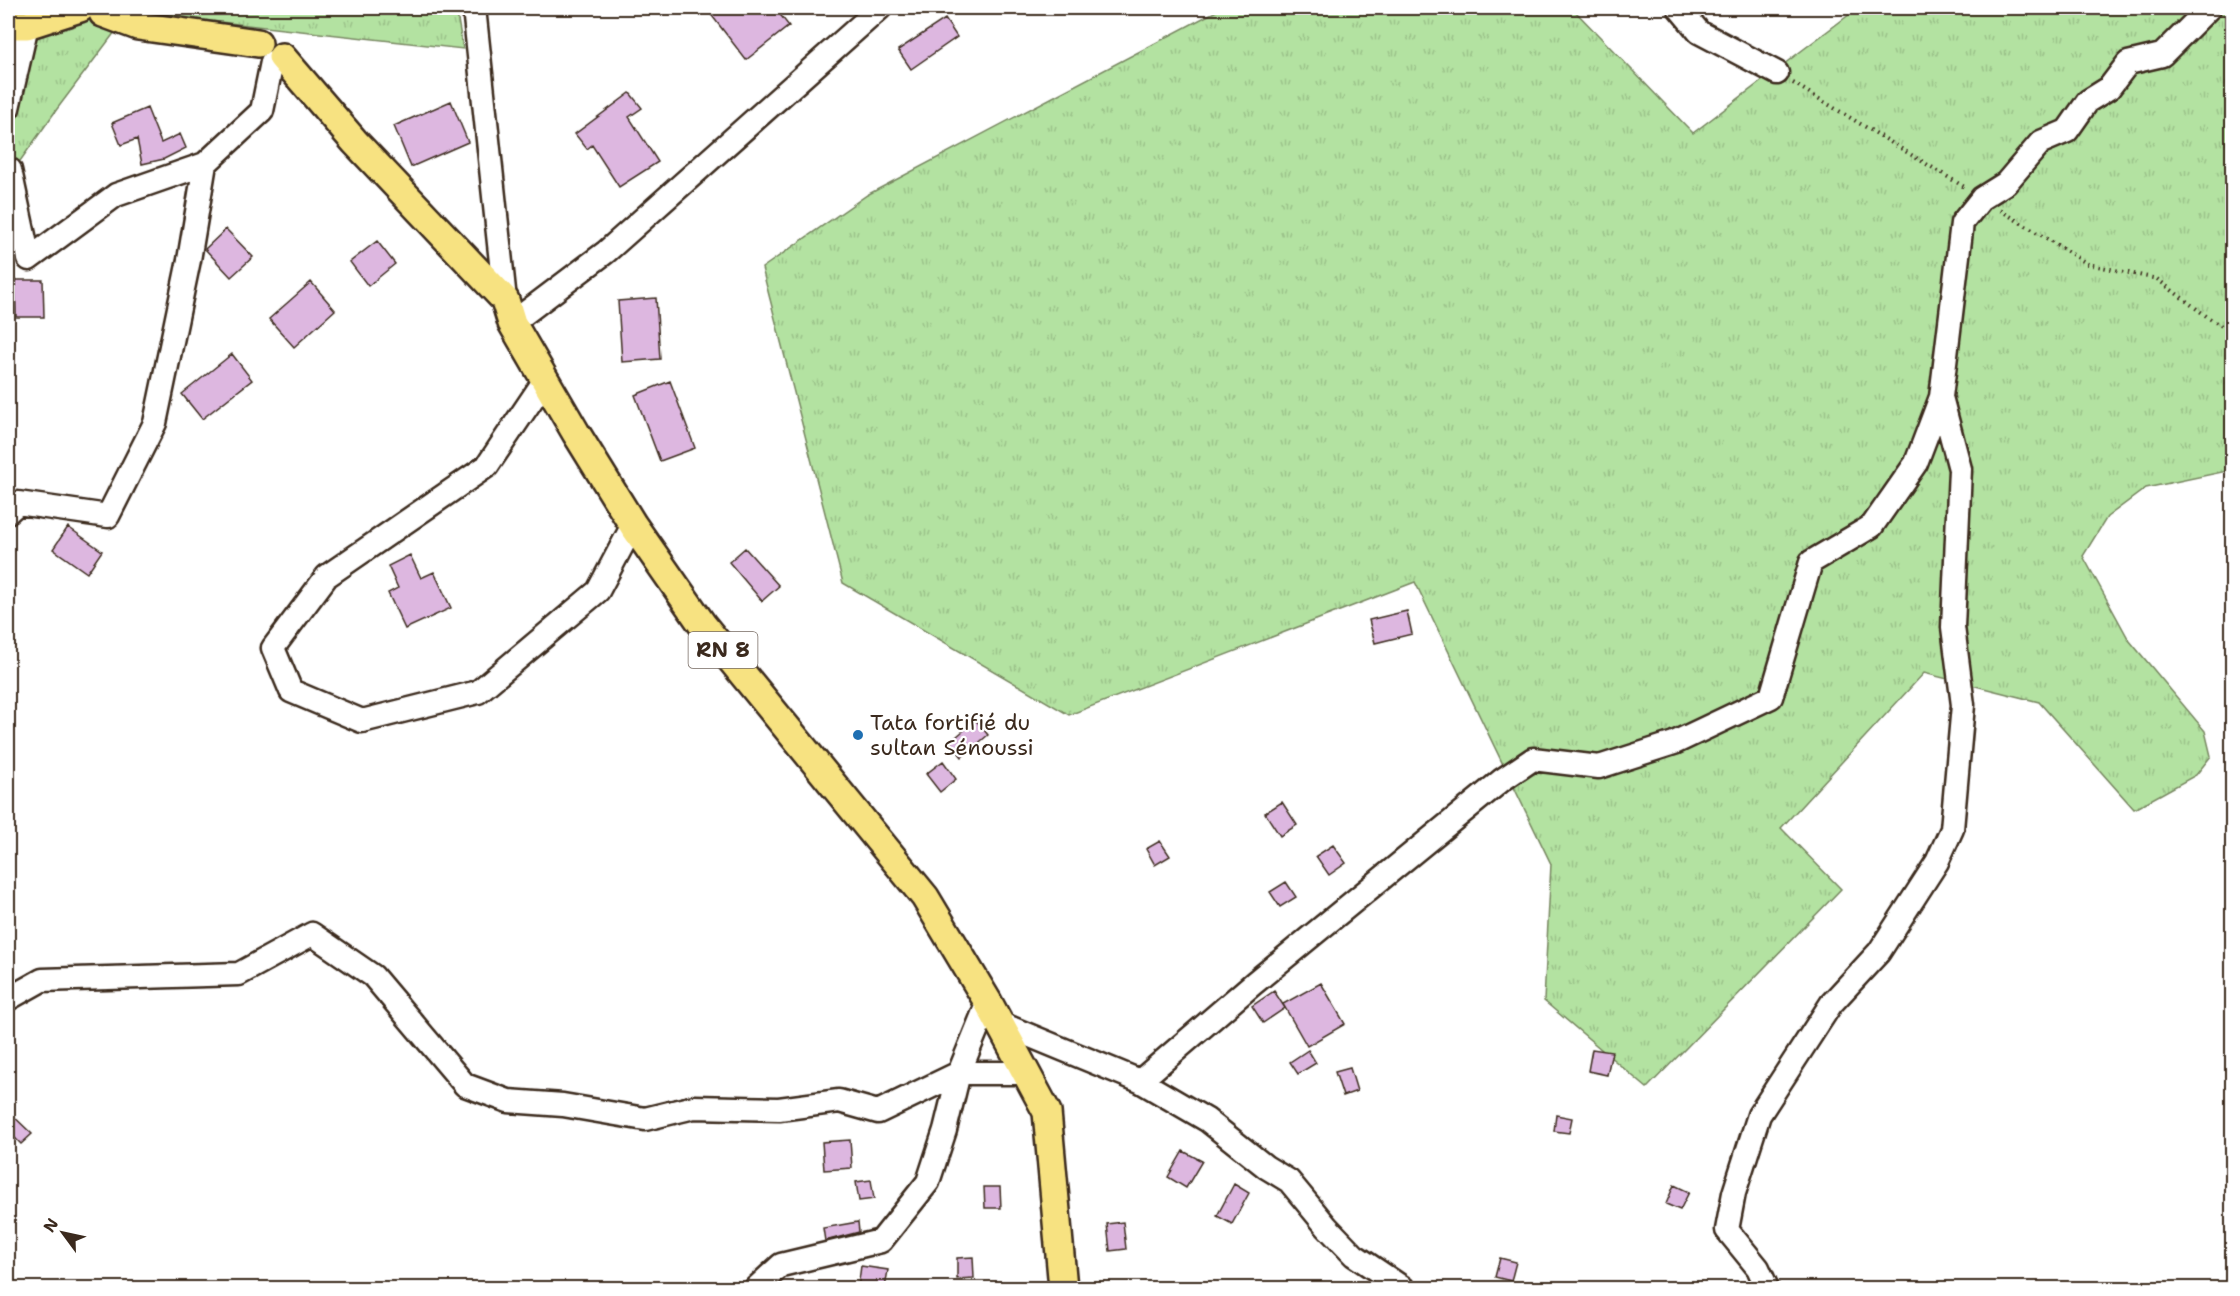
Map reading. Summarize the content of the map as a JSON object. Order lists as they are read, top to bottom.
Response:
{
  "streets": {
    "main road": ["RN 8"]
  },
  "places": ["Tata fortifié du sultan Sénoussi"],
  "north": "top left"
}
